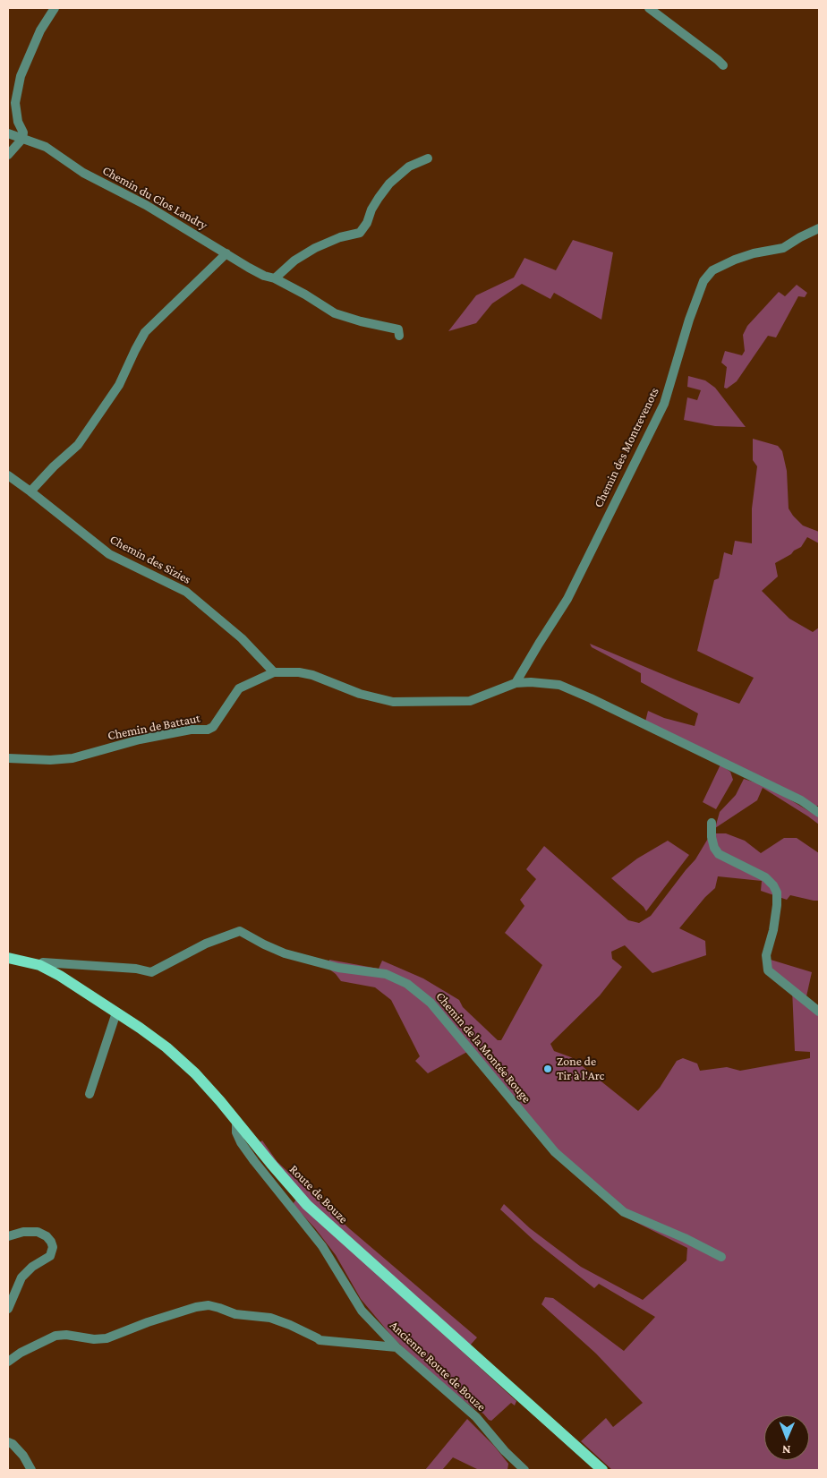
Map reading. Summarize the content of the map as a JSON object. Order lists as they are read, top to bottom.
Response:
{
  "streets": {
    "main road": ["Route de Bouze"],
    "street": [
      "Chemin du Clos Landry",
      "Chemin des Montrevenots",
      "Chemin des Sizies",
      "Chemin de Battaut",
      "Chemin de la Montée Rouge",
      "Ancienne Route de Bouze"
    ]
  },
  "crossings": [
    ["Chemin des Montrevenots", "Chemin de Battaut"],
    ["Chemin des Sizies", "Chemin de Battaut"],
    ["Chemin de la Montée Rouge", "Route de Bouze"],
    ["Route de Bouze", "Ancienne Route de Bouze"]
  ],
  "places": ["Zone de Tir à l'Arc"],
  "north": "bottom"
}
